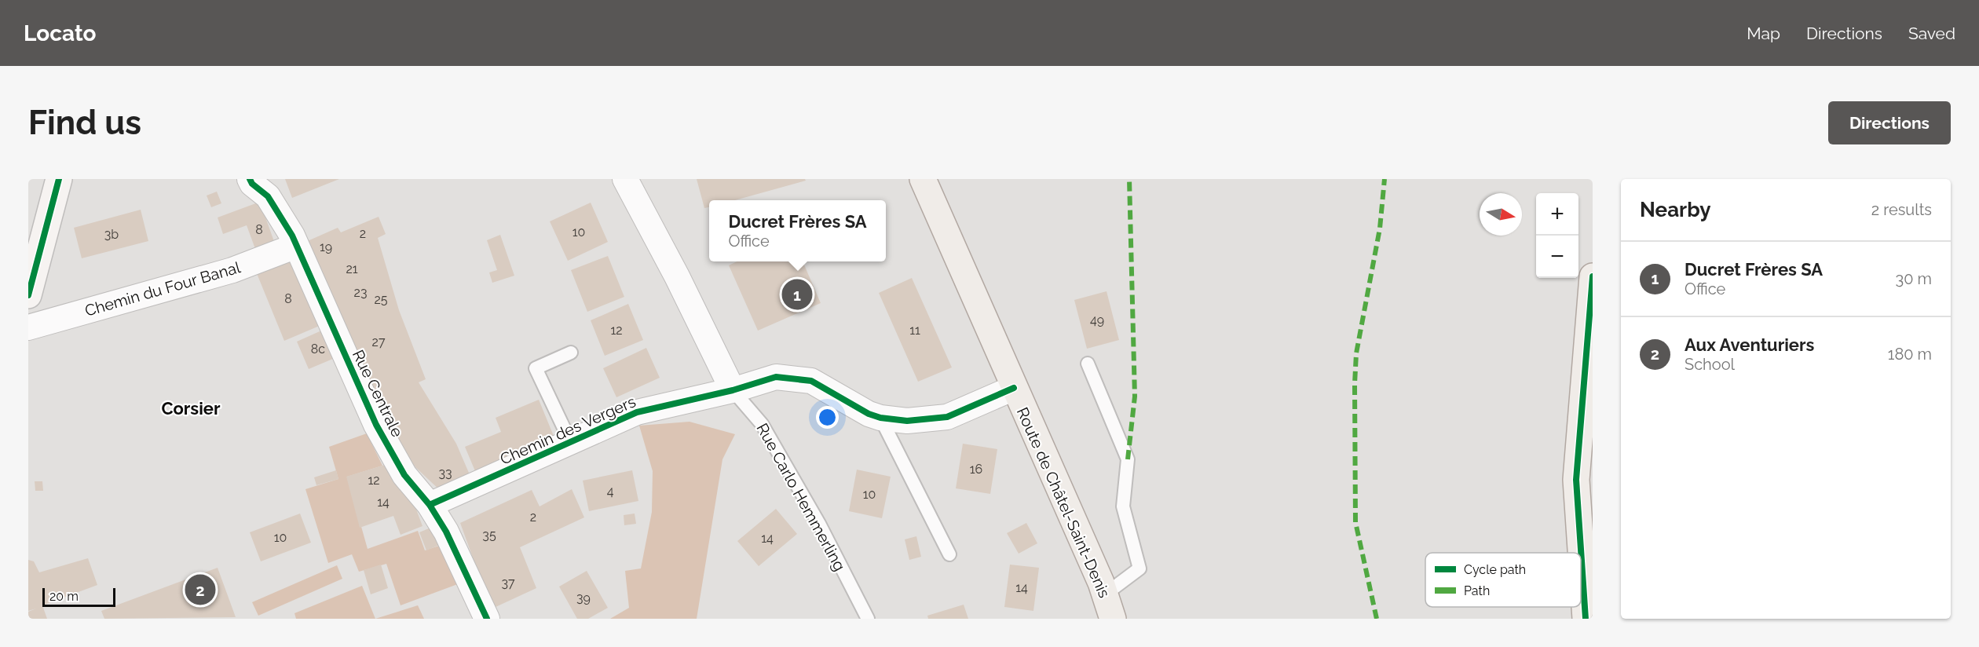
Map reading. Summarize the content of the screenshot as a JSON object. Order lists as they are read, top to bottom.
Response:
{
  "streets": {
    "main road": ["Route de Châtel-Saint-Denis"],
    "street": [
      "Chemin du Four Banal",
      "Rue Centrale",
      "Chemin des Vergers",
      "Rue Carlo Hemmerling"
    ]
  },
  "crossings": [
    ["Chemin du Four Banal", "Rue Centrale"],
    ["Rue Centrale", "Chemin des Vergers"],
    ["Chemin des Vergers", "Rue Carlo Hemmerling"],
    ["Chemin des Vergers", "Route de Châtel-Saint-Denis"]
  ],
  "districts": ["Corsier"],
  "house_numbers": [
    "8",
    "10",
    "2",
    "3b",
    "19",
    "21",
    "23",
    "8",
    "25",
    "49",
    "12",
    "11",
    "27",
    "8c",
    "16",
    "33",
    "12",
    "4",
    "10",
    "14",
    "2",
    "35",
    "10",
    "14",
    "37",
    "14",
    "39"
  ],
  "legend": ["Cycle path", "Path"],
  "scale_bar": "20 m",
  "north": "right",
  "page": {
    "header": "Locato",
    "nav": ["Map", "Directions", "Saved"],
    "buttons": "Directions",
    "title": "Find us",
    "heading": ["Nearby", "2 results"],
    "map_buttons": ["+", "−"],
    "popup": ["Ducret Frères SA", "Office"],
    "list": [
      {
        "mark": "1",
        "name": "Ducret Frères SA",
        "note": "Office",
        "value": "30 m"
      },
      {
        "mark": "2",
        "name": "Aux Aventuriers",
        "note": "School",
        "value": "180 m"
      }
    ],
    "pins": ["1", "2"],
    "scale": "20 m"
  }
}
